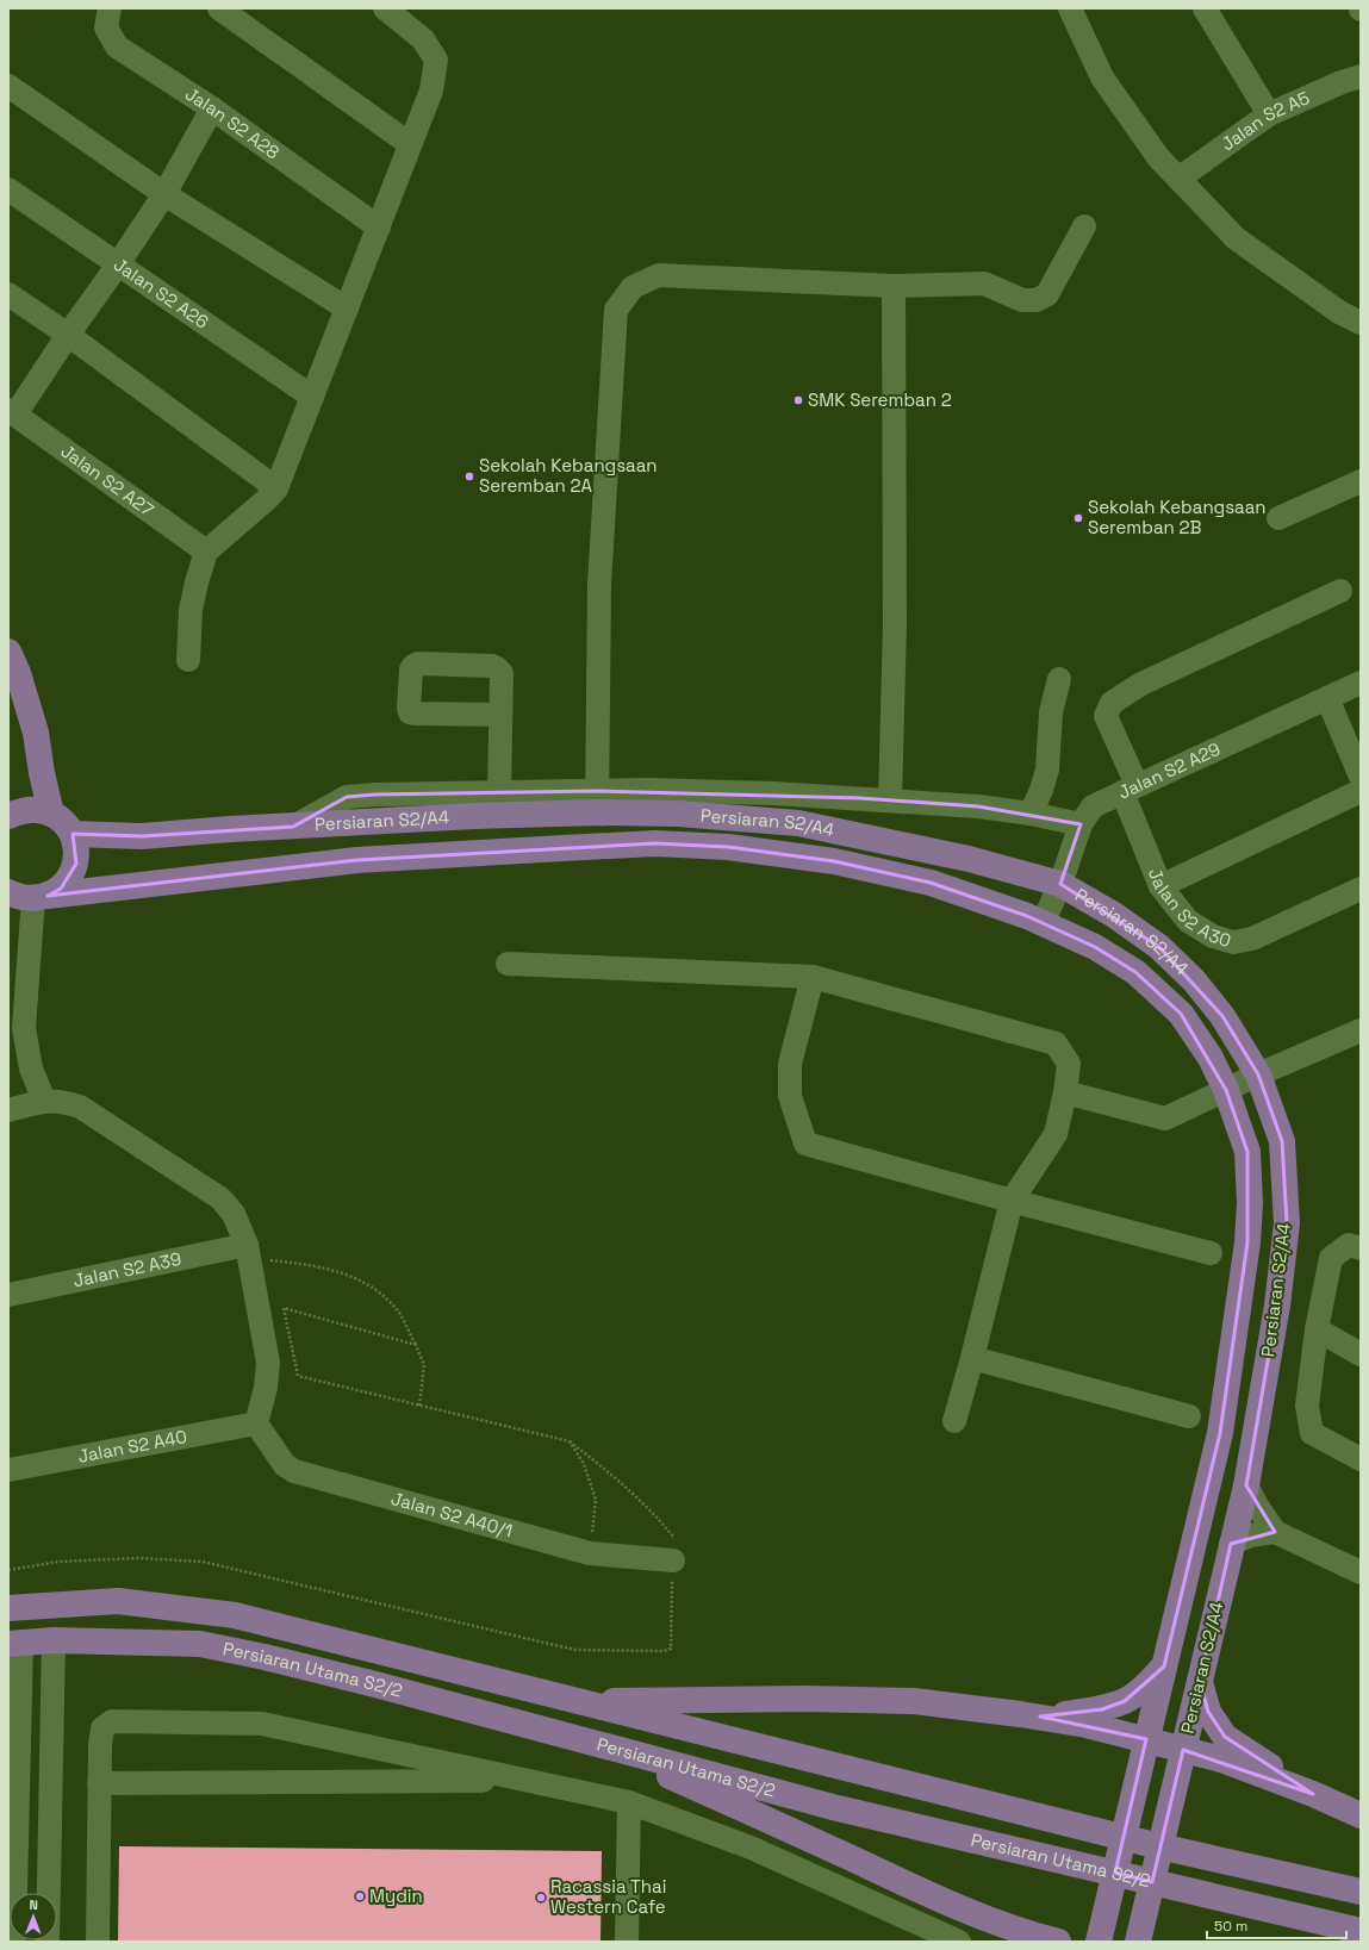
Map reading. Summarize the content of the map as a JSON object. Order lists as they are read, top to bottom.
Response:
{
  "streets": {
    "main road": ["Persiaran S2/A4", "Persiaran Utama S2/2"],
    "street": [
      "Jalan S2 A5",
      "Jalan S2 A28",
      "Jalan S2 A26",
      "Jalan S2 A27",
      "Jalan S2 A29",
      "Jalan S2 A30",
      "Jalan S2 A39",
      "Jalan S2 A40",
      "Jalan S2 A40/1"
    ]
  },
  "crossings": [
    ["Jalan S2 A29", "Persiaran S2/A4"],
    ["Jalan S2 A29", "Jalan S2 A30"],
    ["Jalan S2 A40", "Jalan S2 A40/1"]
  ],
  "places": [
    "SMK Seremban 2",
    "Sekolah Kebangsaan Seremban 2A",
    "Sekolah Kebangsaan Seremban 2B",
    "Mydin",
    "Racassia Thai Western Cafe"
  ],
  "scale_bar": "50 m",
  "north": "top"
}
